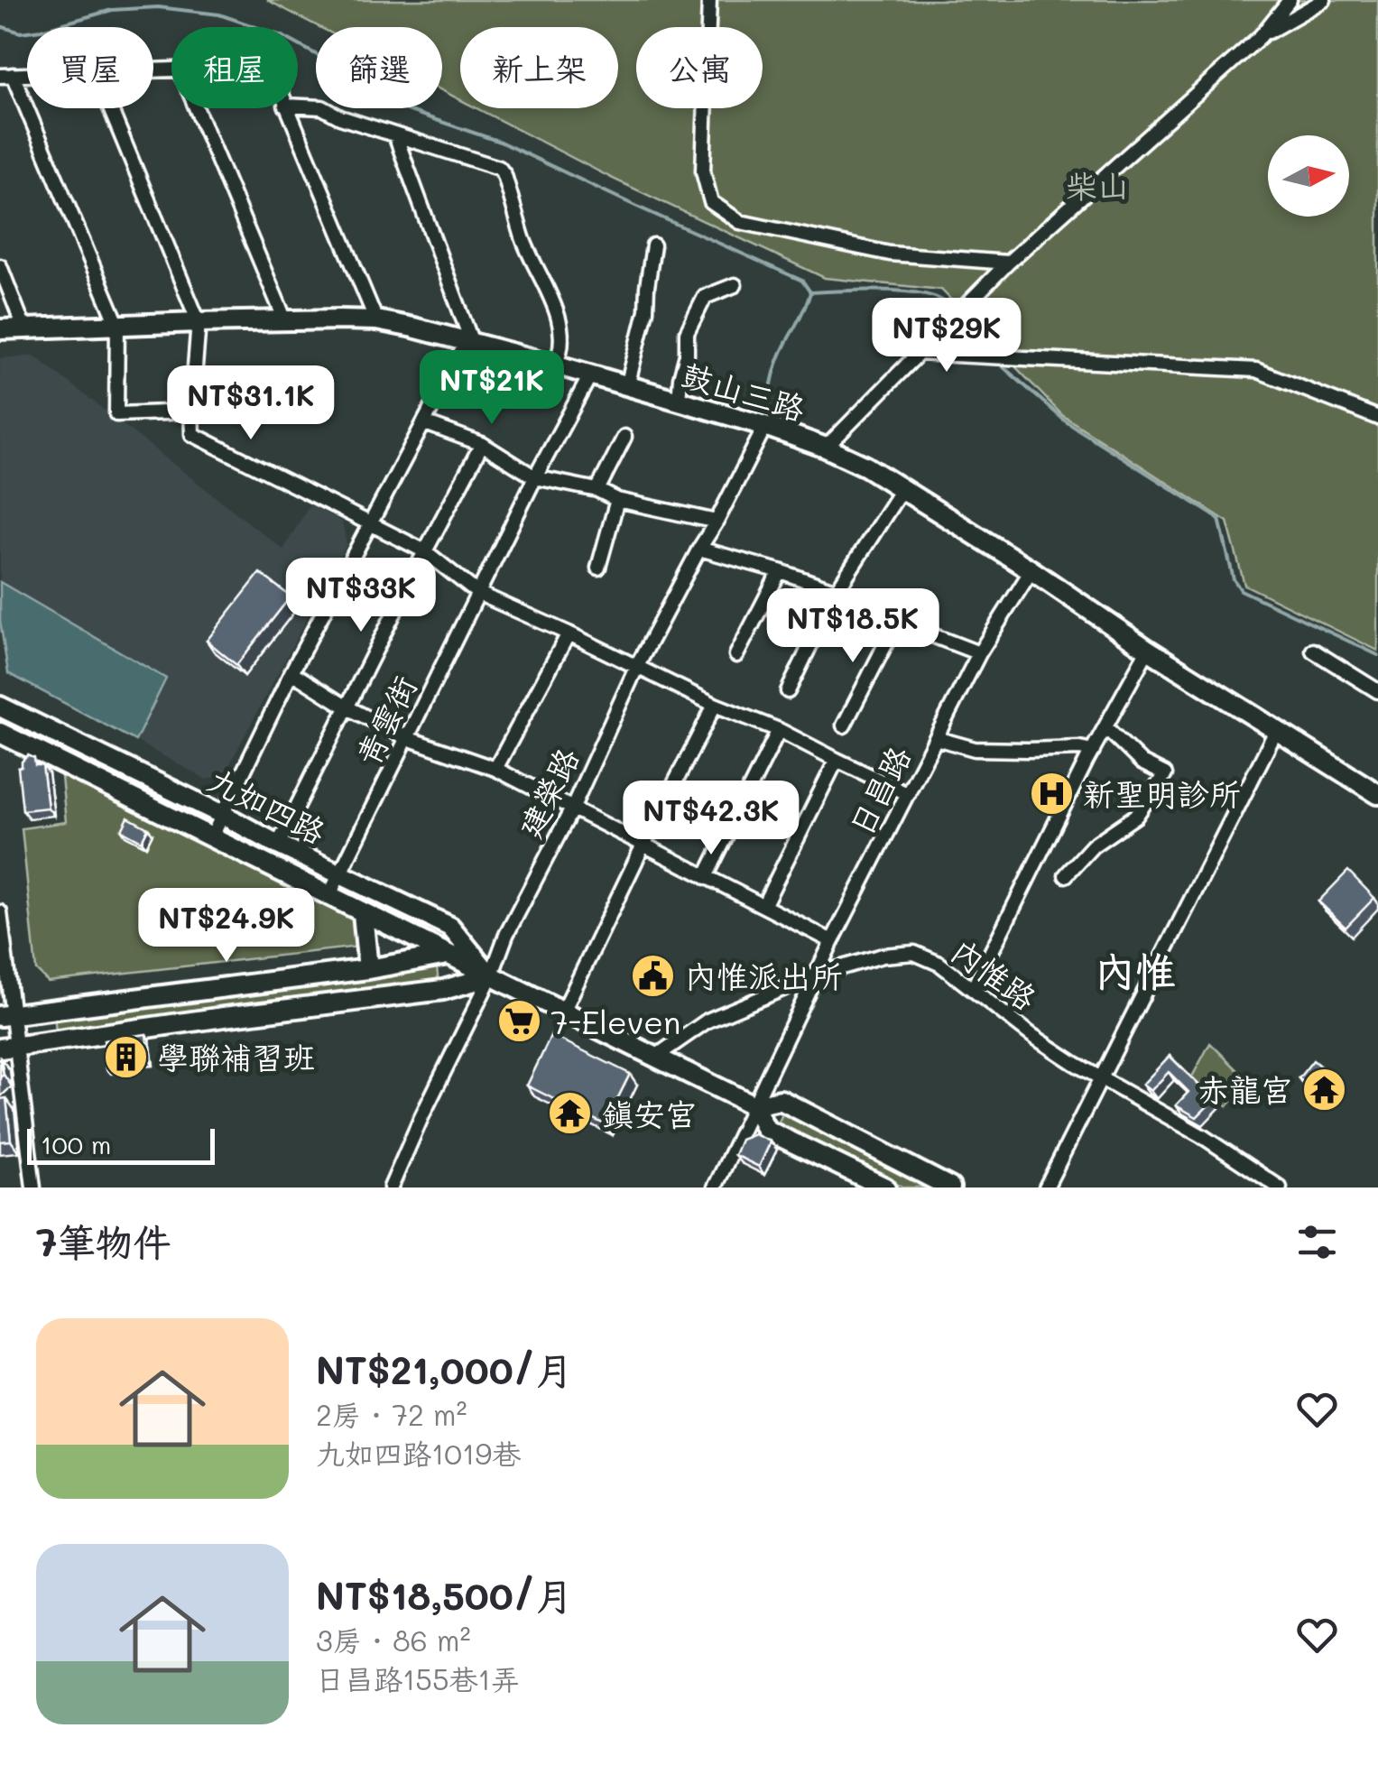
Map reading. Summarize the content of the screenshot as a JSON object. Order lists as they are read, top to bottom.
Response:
{
  "streets": {
    "street": [
      "鼓山三路",
      "青雲街",
      "日昌路",
      "建榮路",
      "九如四路",
      "內惟路"
    ]
  },
  "crossings": [
    ["鼓山三路", "青雲街"],
    ["鼓山三路", "日昌路"],
    ["鼓山三路", "建榮路"],
    ["青雲街", "九如四路"],
    ["日昌路", "九如四路"],
    ["日昌路", "內惟路"],
    ["建榮路", "九如四路"],
    ["九如四路", "內惟路"]
  ],
  "districts": ["内惟"],
  "parks": ["柴山"],
  "places": {
    "hospital": ["新聖明診所"],
    "public building": ["內惟派出所"],
    "supermarket": ["7-Eleven"],
    "building": ["學聯補習班"],
    "temple": ["赤龍宮", "鎮安宮"]
  },
  "scale_bar": "100 m",
  "north": "right",
  "page": {
    "chip": [
      "買屋",
      "租屋",
      "篩選",
      "新上架",
      "公寓"
    ],
    "price": [
      "NT$29K",
      "NT$21K",
      "NT$31.1K",
      "NT$33K",
      "NT$18.5K",
      "NT$42.3K",
      "NT$24.9K"
    ],
    "scale": "100 m",
    "heading": "7筆物件",
    "list": [
      {
        "name": "NT$21,000/月",
        "note": "2房 · 72 m² · 九如四路1019巷"
      },
      {
        "name": "NT$18,500/月",
        "note": "3房 · 86 m² · 日昌路155巷1弄"
      }
    ]
  }
}
